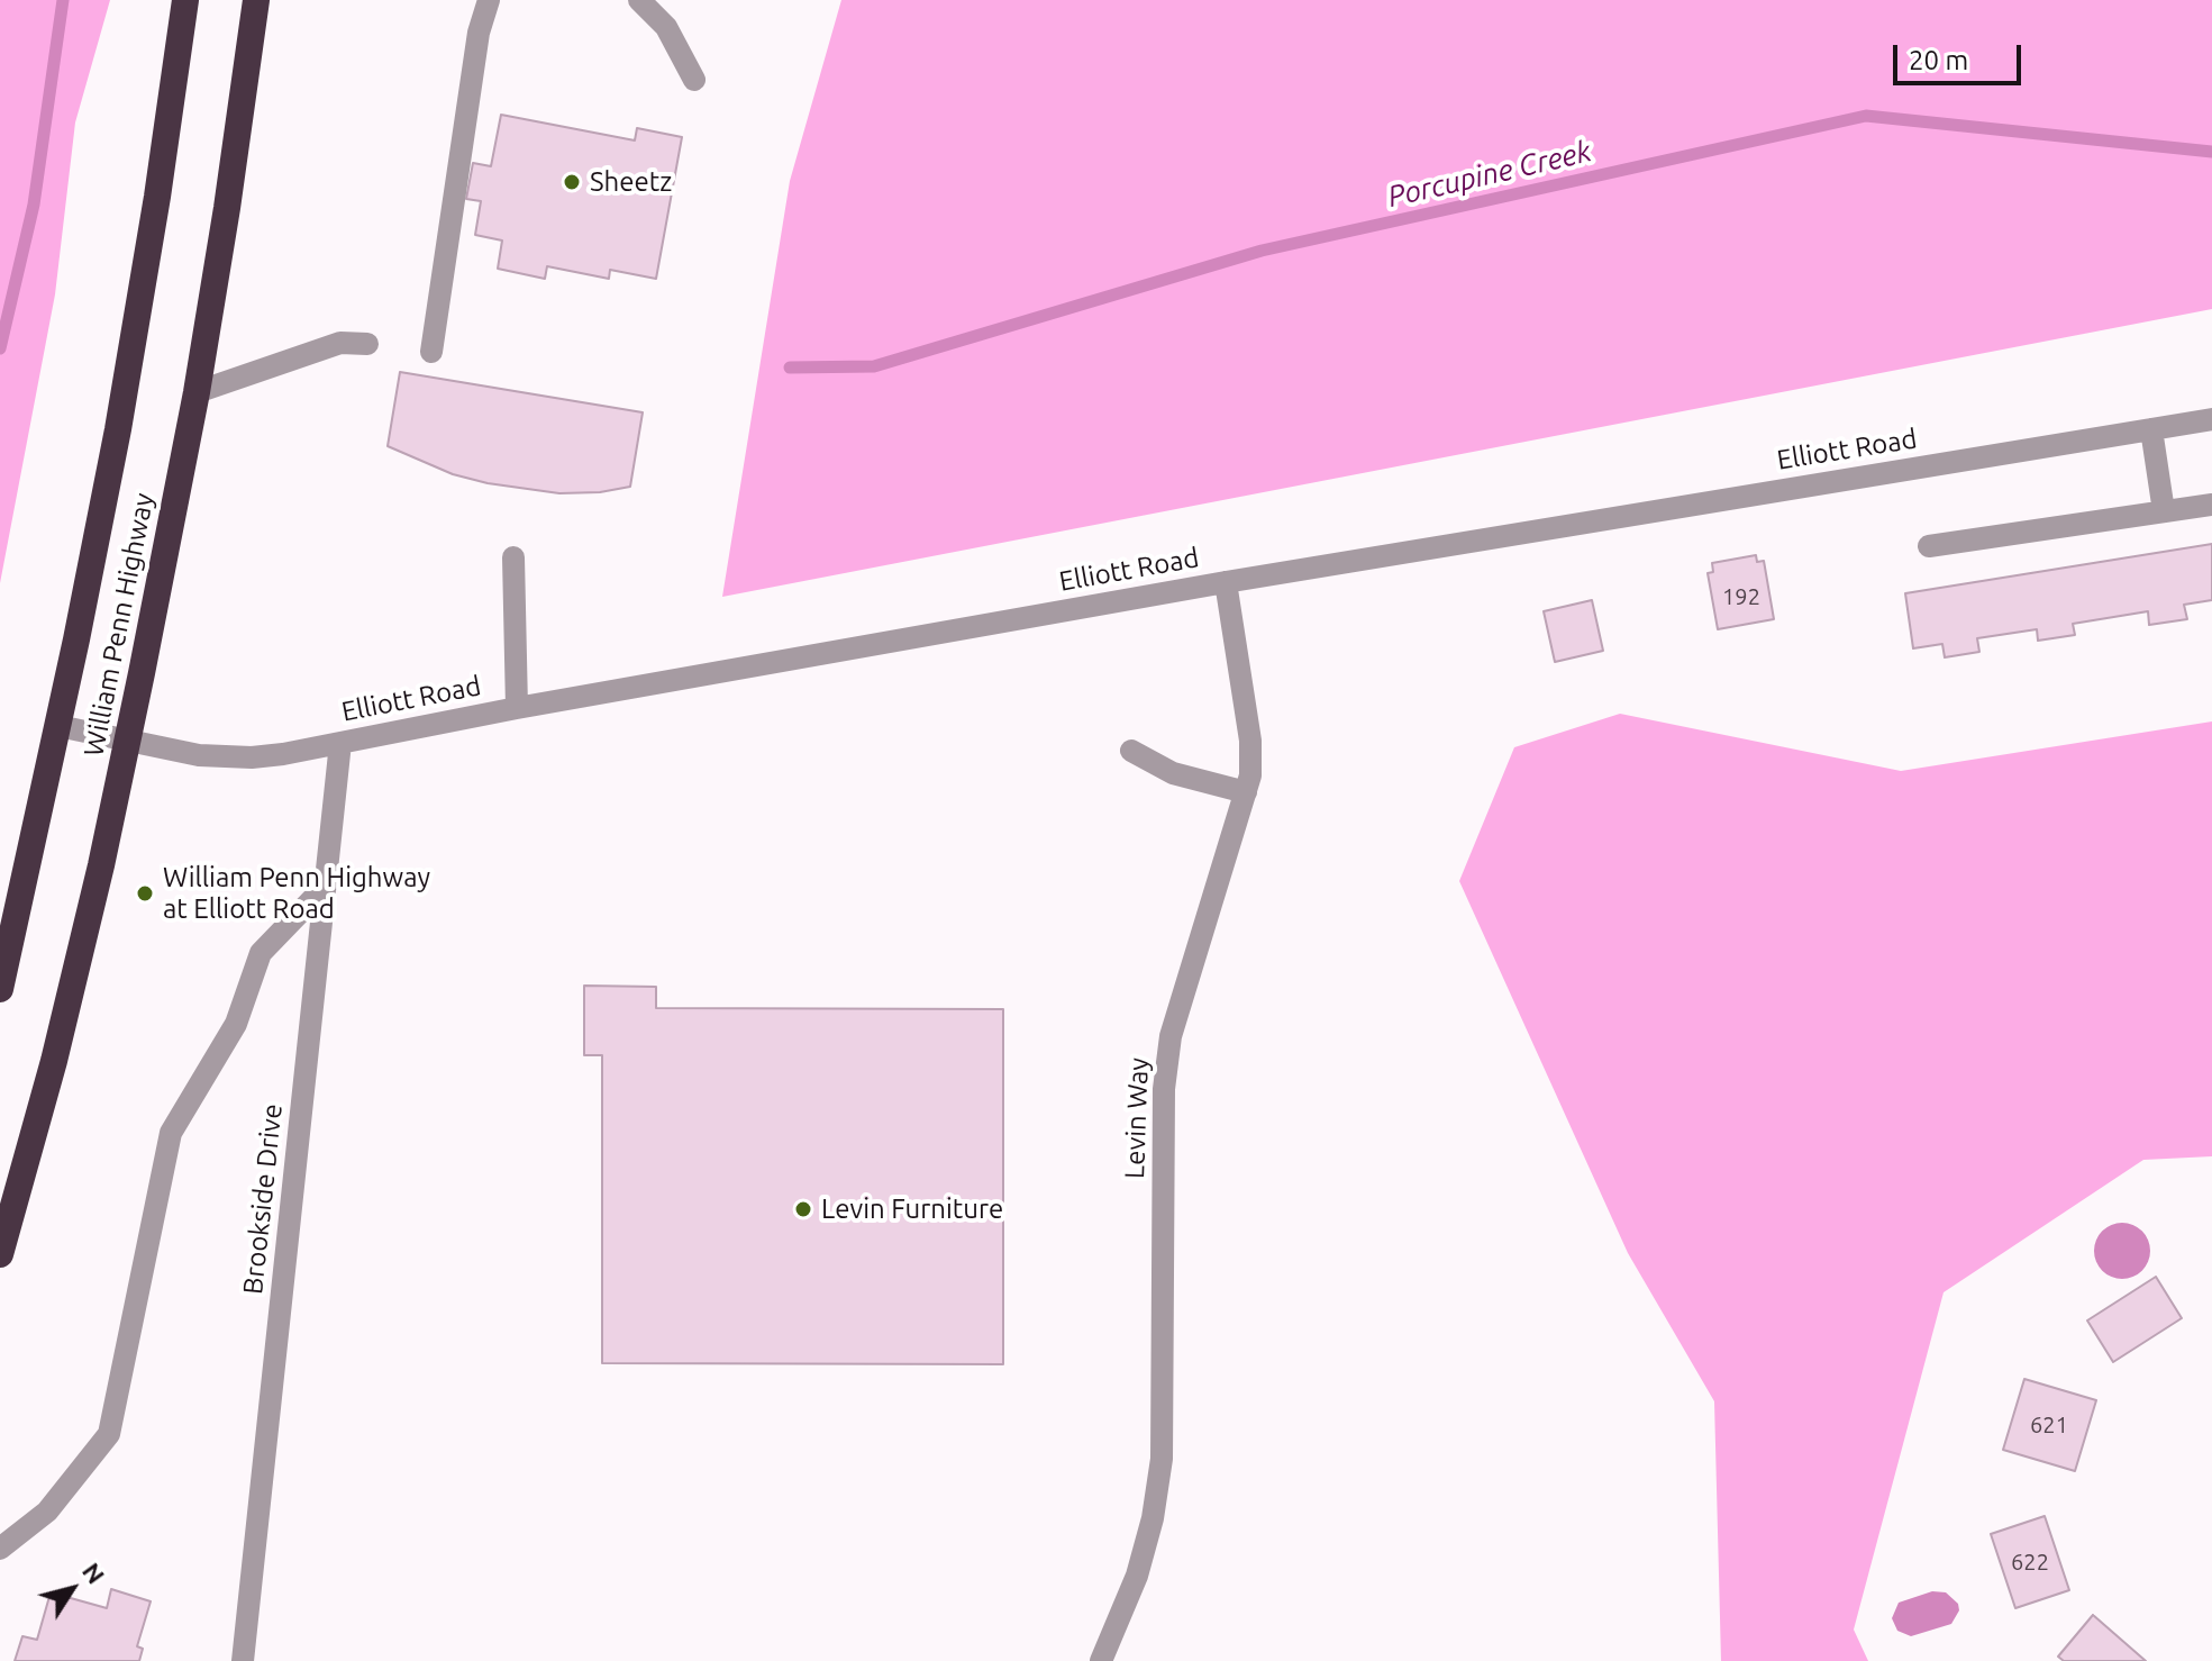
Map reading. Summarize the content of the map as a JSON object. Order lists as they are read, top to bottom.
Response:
{
  "streets": {
    "highway": ["William Penn Highway"],
    "street": ["Elliott Road", "Levin Way", "Brookside Drive"]
  },
  "crossings": [
    ["Elliott Road", "William Penn Highway"],
    ["Elliott Road", "Levin Way"],
    ["Elliott Road", "Brookside Drive"]
  ],
  "water": ["Porcupine Creek"],
  "places": ["Sheetz", "William Penn Highway at Elliott Road", "Levin Furniture"],
  "house_numbers": ["192", "621", "622"],
  "scale_bar": "20 m",
  "north": "top right"
}
